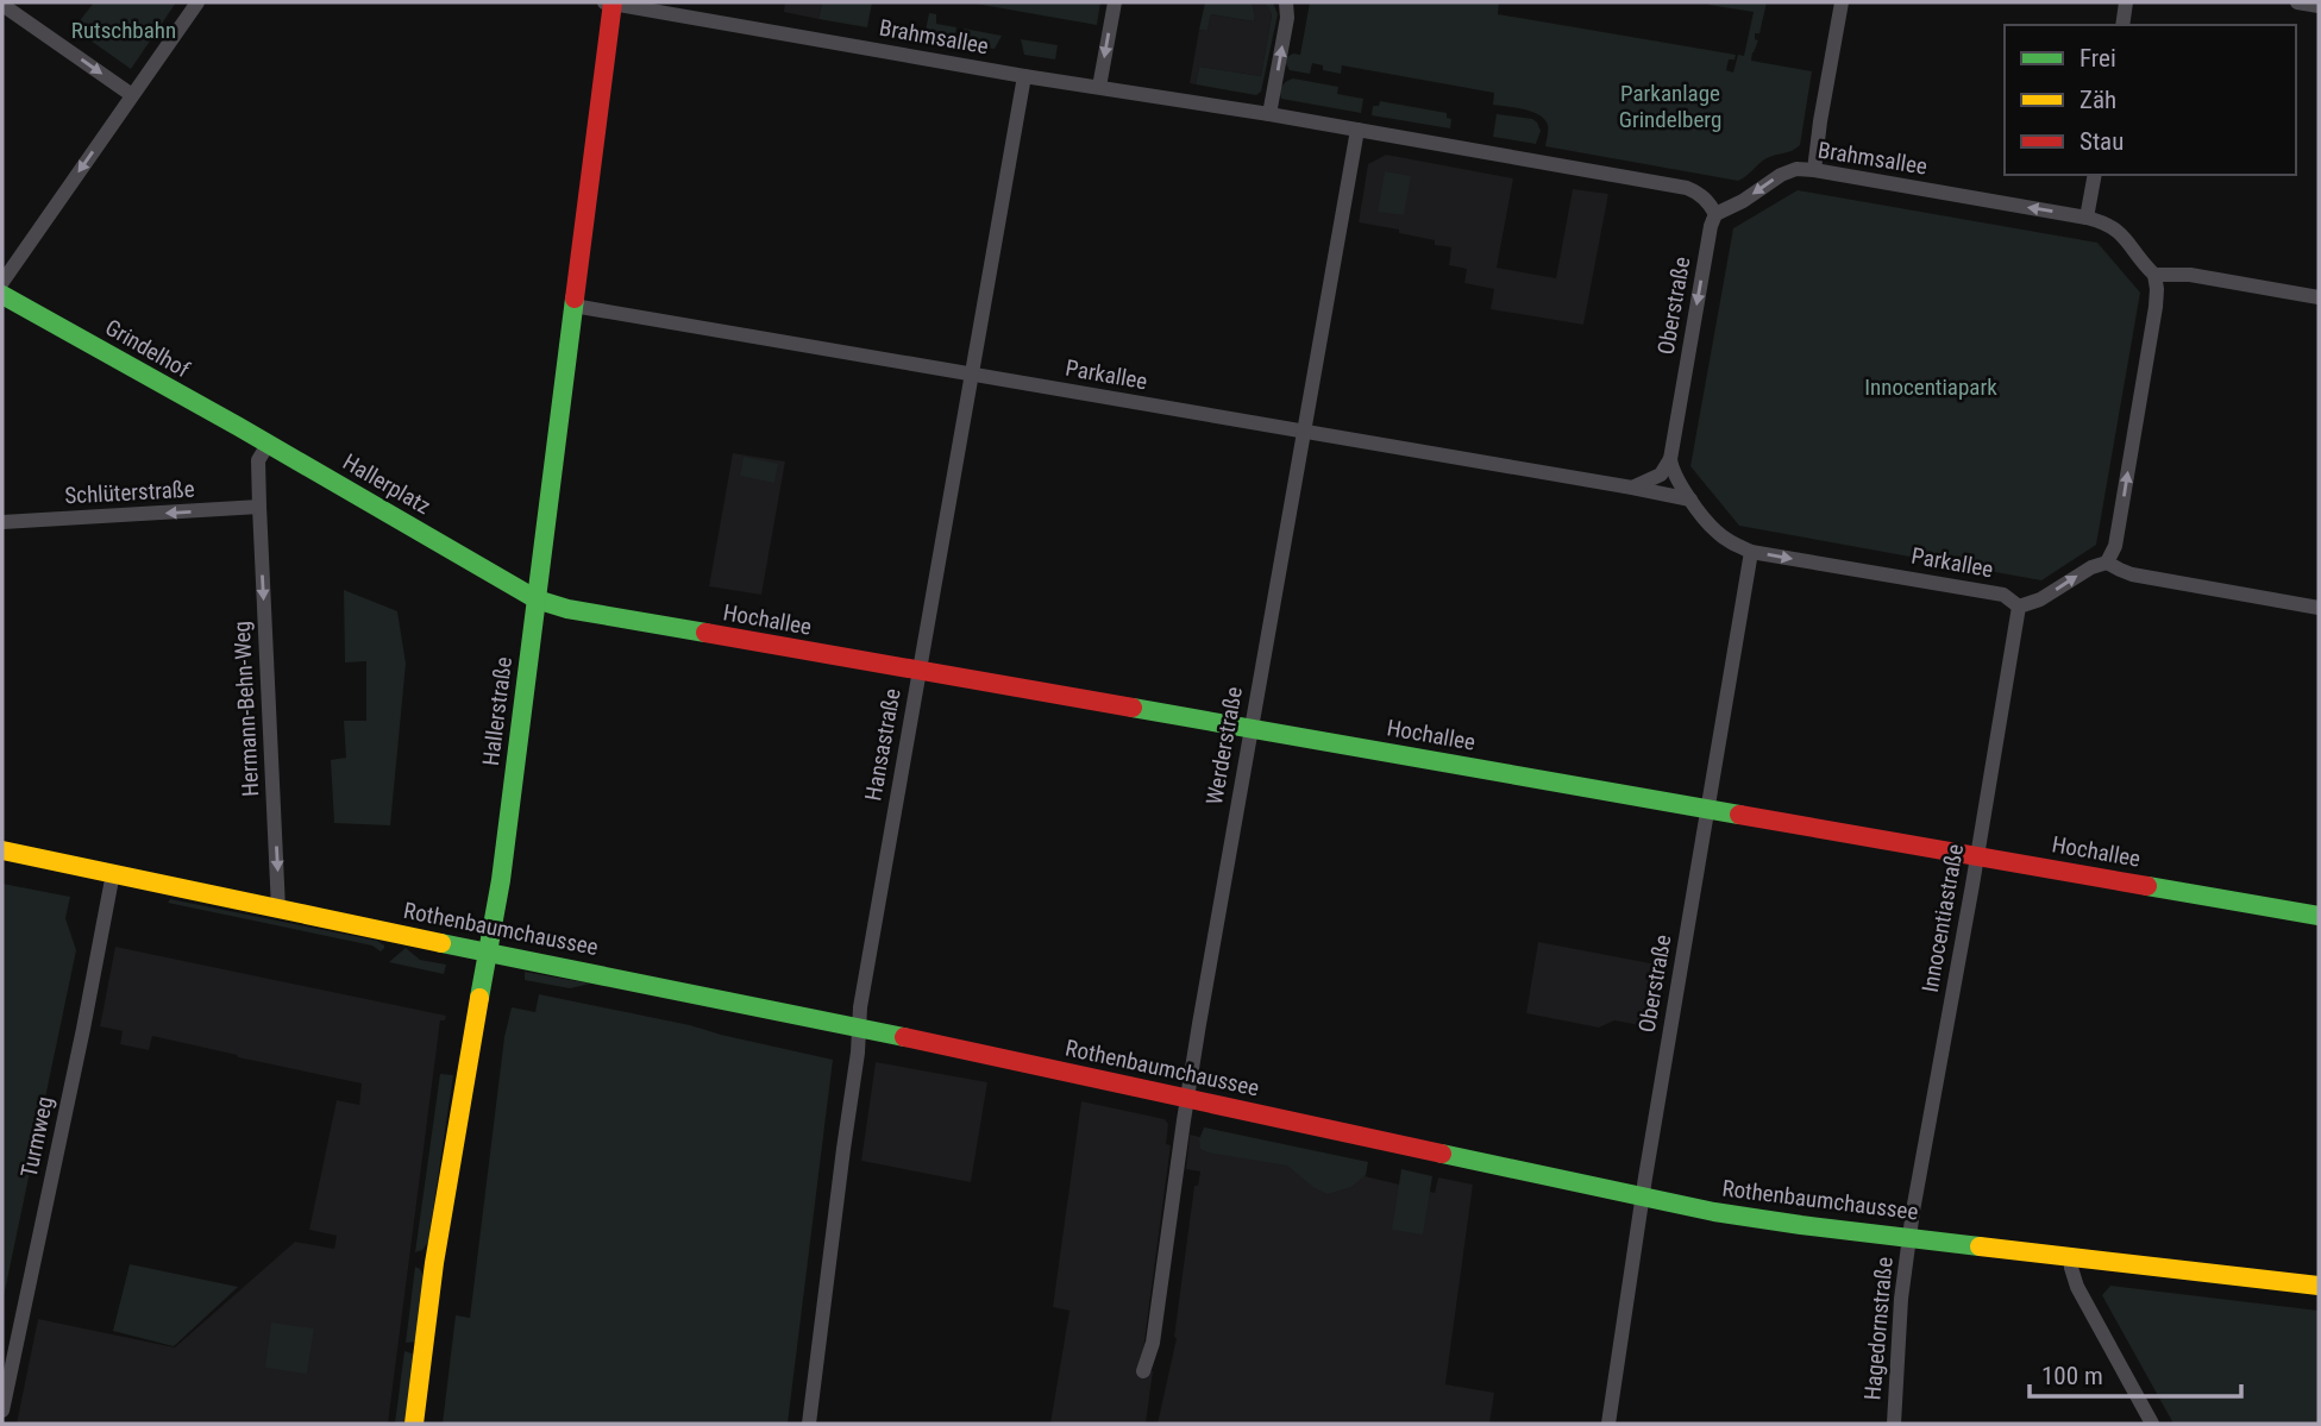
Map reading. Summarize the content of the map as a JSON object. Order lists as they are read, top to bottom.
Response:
{
  "streets": {
    "main road": [
      "Grindelhof",
      "Hallerplatz",
      "Hochallee",
      "Hallerstraße",
      "Rothenbaumchaussee"
    ],
    "street": [
      "Brahmsallee",
      "Oberstraße",
      "Parkallee",
      "Schlüterstraße",
      "Hermann-Behn-Weg",
      "Hansastraße",
      "Werderstraße",
      "Innocentiastraße",
      "Turmweg",
      "Hagedornstraße"
    ]
  },
  "crossings": [
    ["Brahmsallee", "Oberstraße"],
    ["Brahmsallee", "Hallerstraße"],
    ["Brahmsallee", "Hansastraße"],
    ["Brahmsallee", "Werderstraße"],
    ["Oberstraße", "Parkallee"],
    ["Oberstraße", "Hochallee"],
    ["Oberstraße", "Rothenbaumchaussee"],
    ["Grindelhof", "Hallerplatz"],
    ["Parkallee", "Hallerstraße"],
    ["Parkallee", "Hansastraße"],
    ["Parkallee", "Werderstraße"],
    ["Parkallee", "Innocentiastraße"],
    ["Hallerplatz", "Hochallee"],
    ["Hallerplatz", "Hallerstraße"],
    ["Schlüterstraße", "Hermann-Behn-Weg"],
    ["Hochallee", "Hallerstraße"],
    ["Hochallee", "Hansastraße"],
    ["Hochallee", "Werderstraße"],
    ["Hochallee", "Innocentiastraße"],
    ["Hermann-Behn-Weg", "Rothenbaumchaussee"],
    ["Hallerstraße", "Rothenbaumchaussee"],
    ["Hansastraße", "Rothenbaumchaussee"],
    ["Werderstraße", "Rothenbaumchaussee"],
    ["Innocentiastraße", "Rothenbaumchaussee"],
    ["Innocentiastraße", "Hagedornstraße"],
    ["Rothenbaumchaussee", "Turmweg"],
    ["Rothenbaumchaussee", "Hagedornstraße"]
  ],
  "one_way": ["Schlüterstraße", "Hermann-Behn-Weg"],
  "parks": ["Rutschbahn", "Parkanlage Grindelberg", "Innocentiapark"],
  "legend": ["Frei", "Zäh", "Stau"],
  "scale_bar": "100 m"
}
